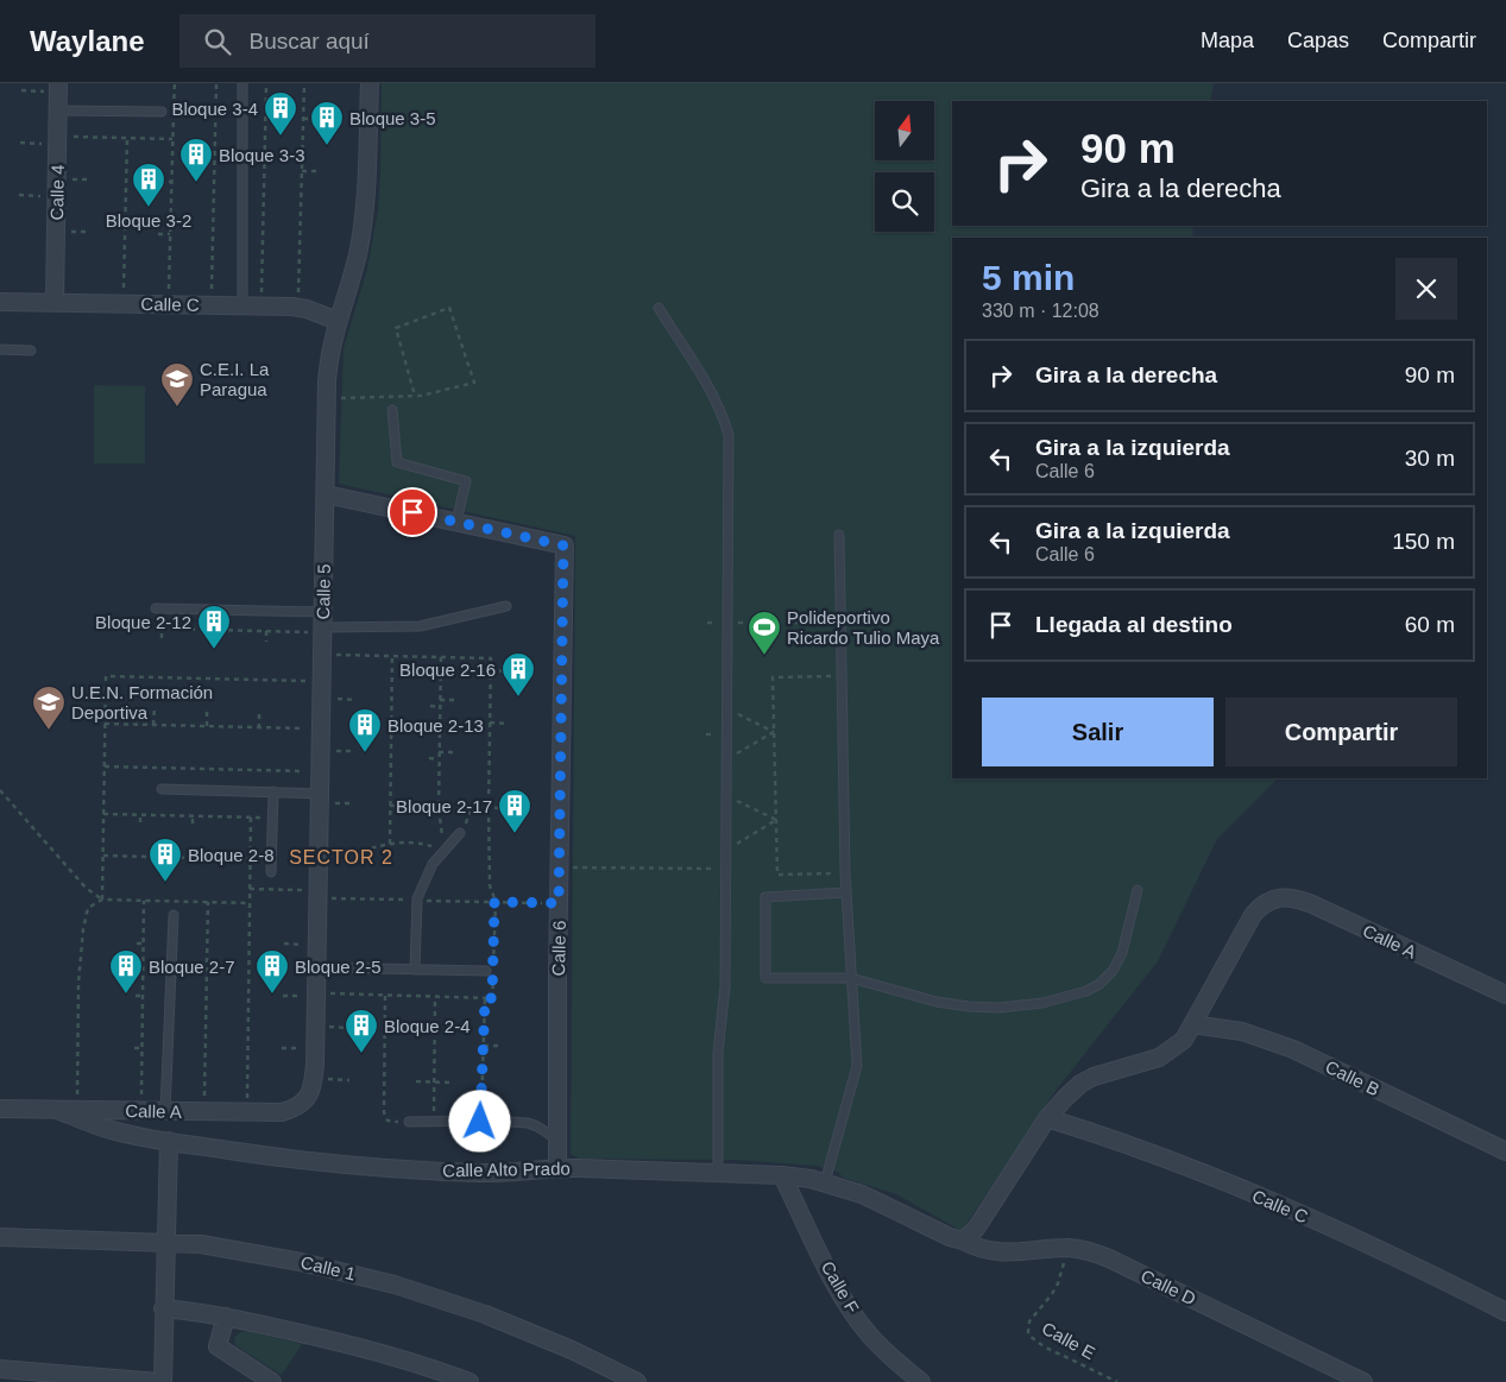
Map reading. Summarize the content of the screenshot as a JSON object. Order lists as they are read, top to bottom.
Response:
{
  "streets": {
    "street": [
      "Calle 4",
      "Calle C",
      "Calle 5",
      "Calle A",
      "Calle 6",
      "Calle B",
      "Calle Alto Prado",
      "Calle 1",
      "Calle F",
      "Calle D"
    ],
    "path": ["Calle E"]
  },
  "crossings": [
    ["Calle 4", "Calle C"],
    ["Calle C", "Calle 5"],
    ["Calle 5", "Calle A"],
    ["Calle 5", "Calle 6"],
    ["Calle A", "Calle B"],
    ["Calle A", "Calle Alto Prado"],
    ["Calle A", "Calle 1"],
    ["Calle 6", "Calle Alto Prado"],
    ["Calle Alto Prado", "Calle F"],
    ["Calle Alto Prado", "Calle D"],
    ["Calle D", "Calle E"]
  ],
  "districts": ["SECTOR 2"],
  "places": {
    "building": [
      "Bloque 3-4",
      "Bloque 3-5",
      "Bloque 3-3",
      "Bloque 3-2",
      "Bloque 2-12",
      "Bloque 2-16",
      "Bloque 2-13",
      "Bloque 2-17",
      "Bloque 2-8",
      "Bloque 2-7",
      "Bloque 2-5",
      "Bloque 2-4"
    ],
    "school or university": ["C.E.I. La Paragua", "U.E.N. Formación Deportiva"],
    "sports": ["Polideportivo Ricardo Tulio Maya"]
  },
  "north": "top",
  "page": {
    "header": "Waylane",
    "search": "Buscar aquí",
    "nav": ["Mapa", "Capas", "Compartir"],
    "turn": ["90 m", "Gira a la derecha"],
    "heading": ["5 min", "330 m · 12:08"],
    "list": [
      {
        "name": "Gira a la derecha",
        "value": "90 m"
      },
      {
        "name": "Gira a la izquierda",
        "note": "Calle 6",
        "value": "30 m"
      },
      {
        "name": "Gira a la izquierda",
        "note": "Calle 6",
        "value": "150 m"
      },
      {
        "name": "Llegada al destino",
        "value": "60 m"
      }
    ],
    "buttons": ["Salir", "Compartir"]
  }
}
